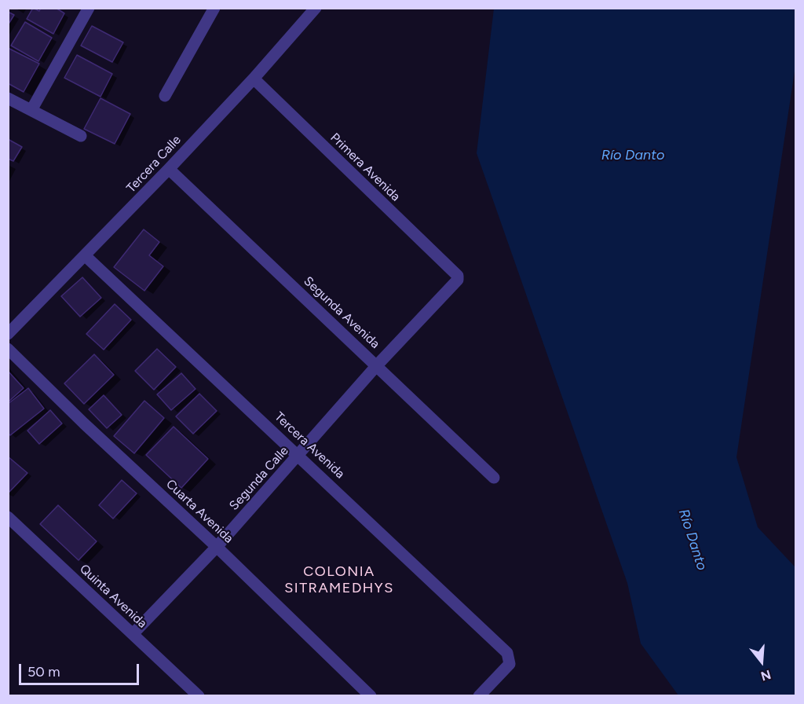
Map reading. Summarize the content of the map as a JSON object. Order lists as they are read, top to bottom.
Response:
{
  "streets": {
    "street": [
      "Tercera Calle",
      "Primera Avenida",
      "Segunda Avenida",
      "Tercera Avenida",
      "Segunda Calle",
      "Cuarta Avenida",
      "Quinta Avenida"
    ]
  },
  "crossings": [
    ["Tercera Calle", "Primera Avenida"],
    ["Tercera Calle", "Segunda Avenida"],
    ["Tercera Calle", "Tercera Avenida"],
    ["Primera Avenida", "Segunda Calle"],
    ["Segunda Avenida", "Segunda Calle"],
    ["Tercera Avenida", "Segunda Calle"],
    ["Segunda Calle", "Cuarta Avenida"],
    ["Segunda Calle", "Quinta Avenida"]
  ],
  "districts": ["COLONIA SITRAMEDHYS"],
  "water": ["Río Danto"],
  "scale_bar": "50 m",
  "north": "bottom"
}
